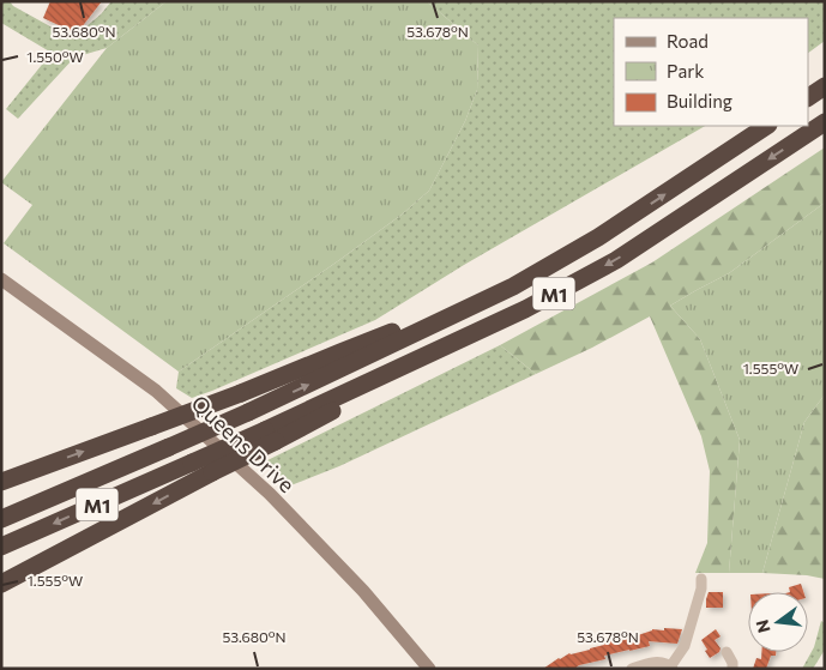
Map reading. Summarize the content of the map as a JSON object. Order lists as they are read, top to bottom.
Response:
{
  "streets": {
    "highway": ["M1"],
    "street": ["Queens Drive"]
  },
  "legend": ["Road", "Park", "Building"],
  "north": "left",
  "coordinates": [
    "53.680°N",
    "53.678°N",
    "1.550°W",
    "1.555°W"
  ]
}
